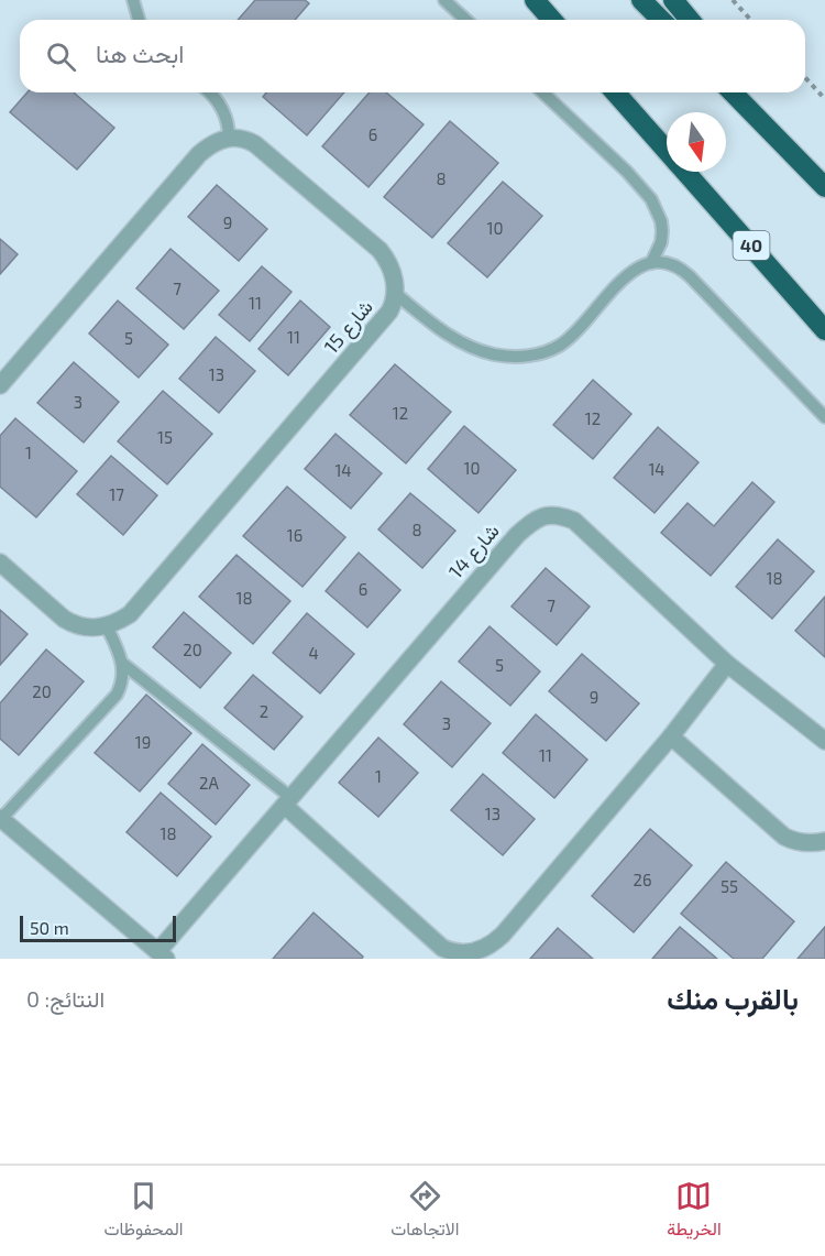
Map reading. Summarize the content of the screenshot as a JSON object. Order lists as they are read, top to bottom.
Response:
{
  "streets": {
    "highway": ["40"],
    "street": ["شارع 15", "شارع 14"]
  },
  "house_numbers": [
    "6",
    "8",
    "9",
    "10",
    "7",
    "11",
    "11",
    "5",
    "13",
    "3",
    "12",
    "12",
    "15",
    "1",
    "10",
    "14",
    "14",
    "17",
    "8",
    "16",
    "18",
    "6",
    "18",
    "7",
    "20",
    "4",
    "5",
    "20",
    "9",
    "2",
    "3",
    "19",
    "11",
    "1",
    "2A",
    "13",
    "18",
    "26",
    "55"
  ],
  "scale_bar": "50 m",
  "north": "bottom",
  "page": {
    "search": "ابحث هنا",
    "scale": "50 m",
    "heading": ["بالقرب منك", "النتائج: 0"],
    "nav": ["الخريطة", "الاتجاهات", "المحفوظات"]
  }
}
